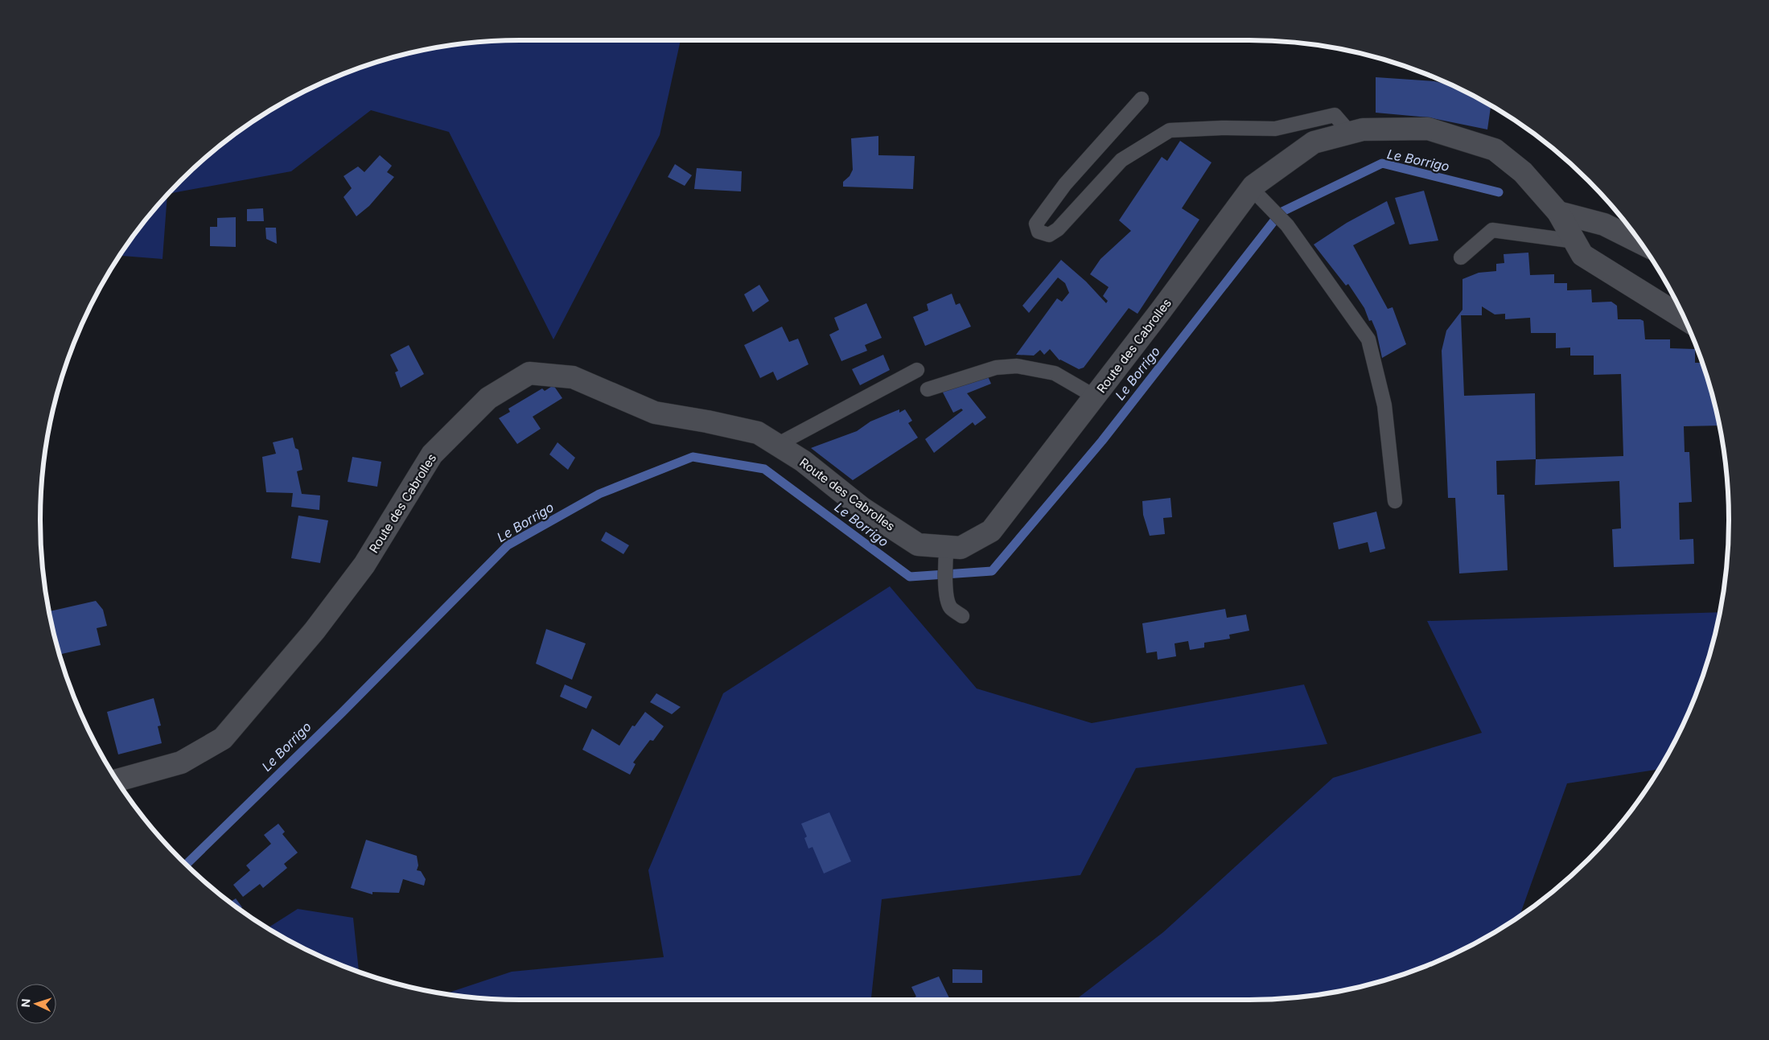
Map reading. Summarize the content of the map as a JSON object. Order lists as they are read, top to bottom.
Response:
{
  "streets": {
    "street": ["Route des Cabrolles"]
  },
  "water": ["Le Borrigo"],
  "north": "left"
}
